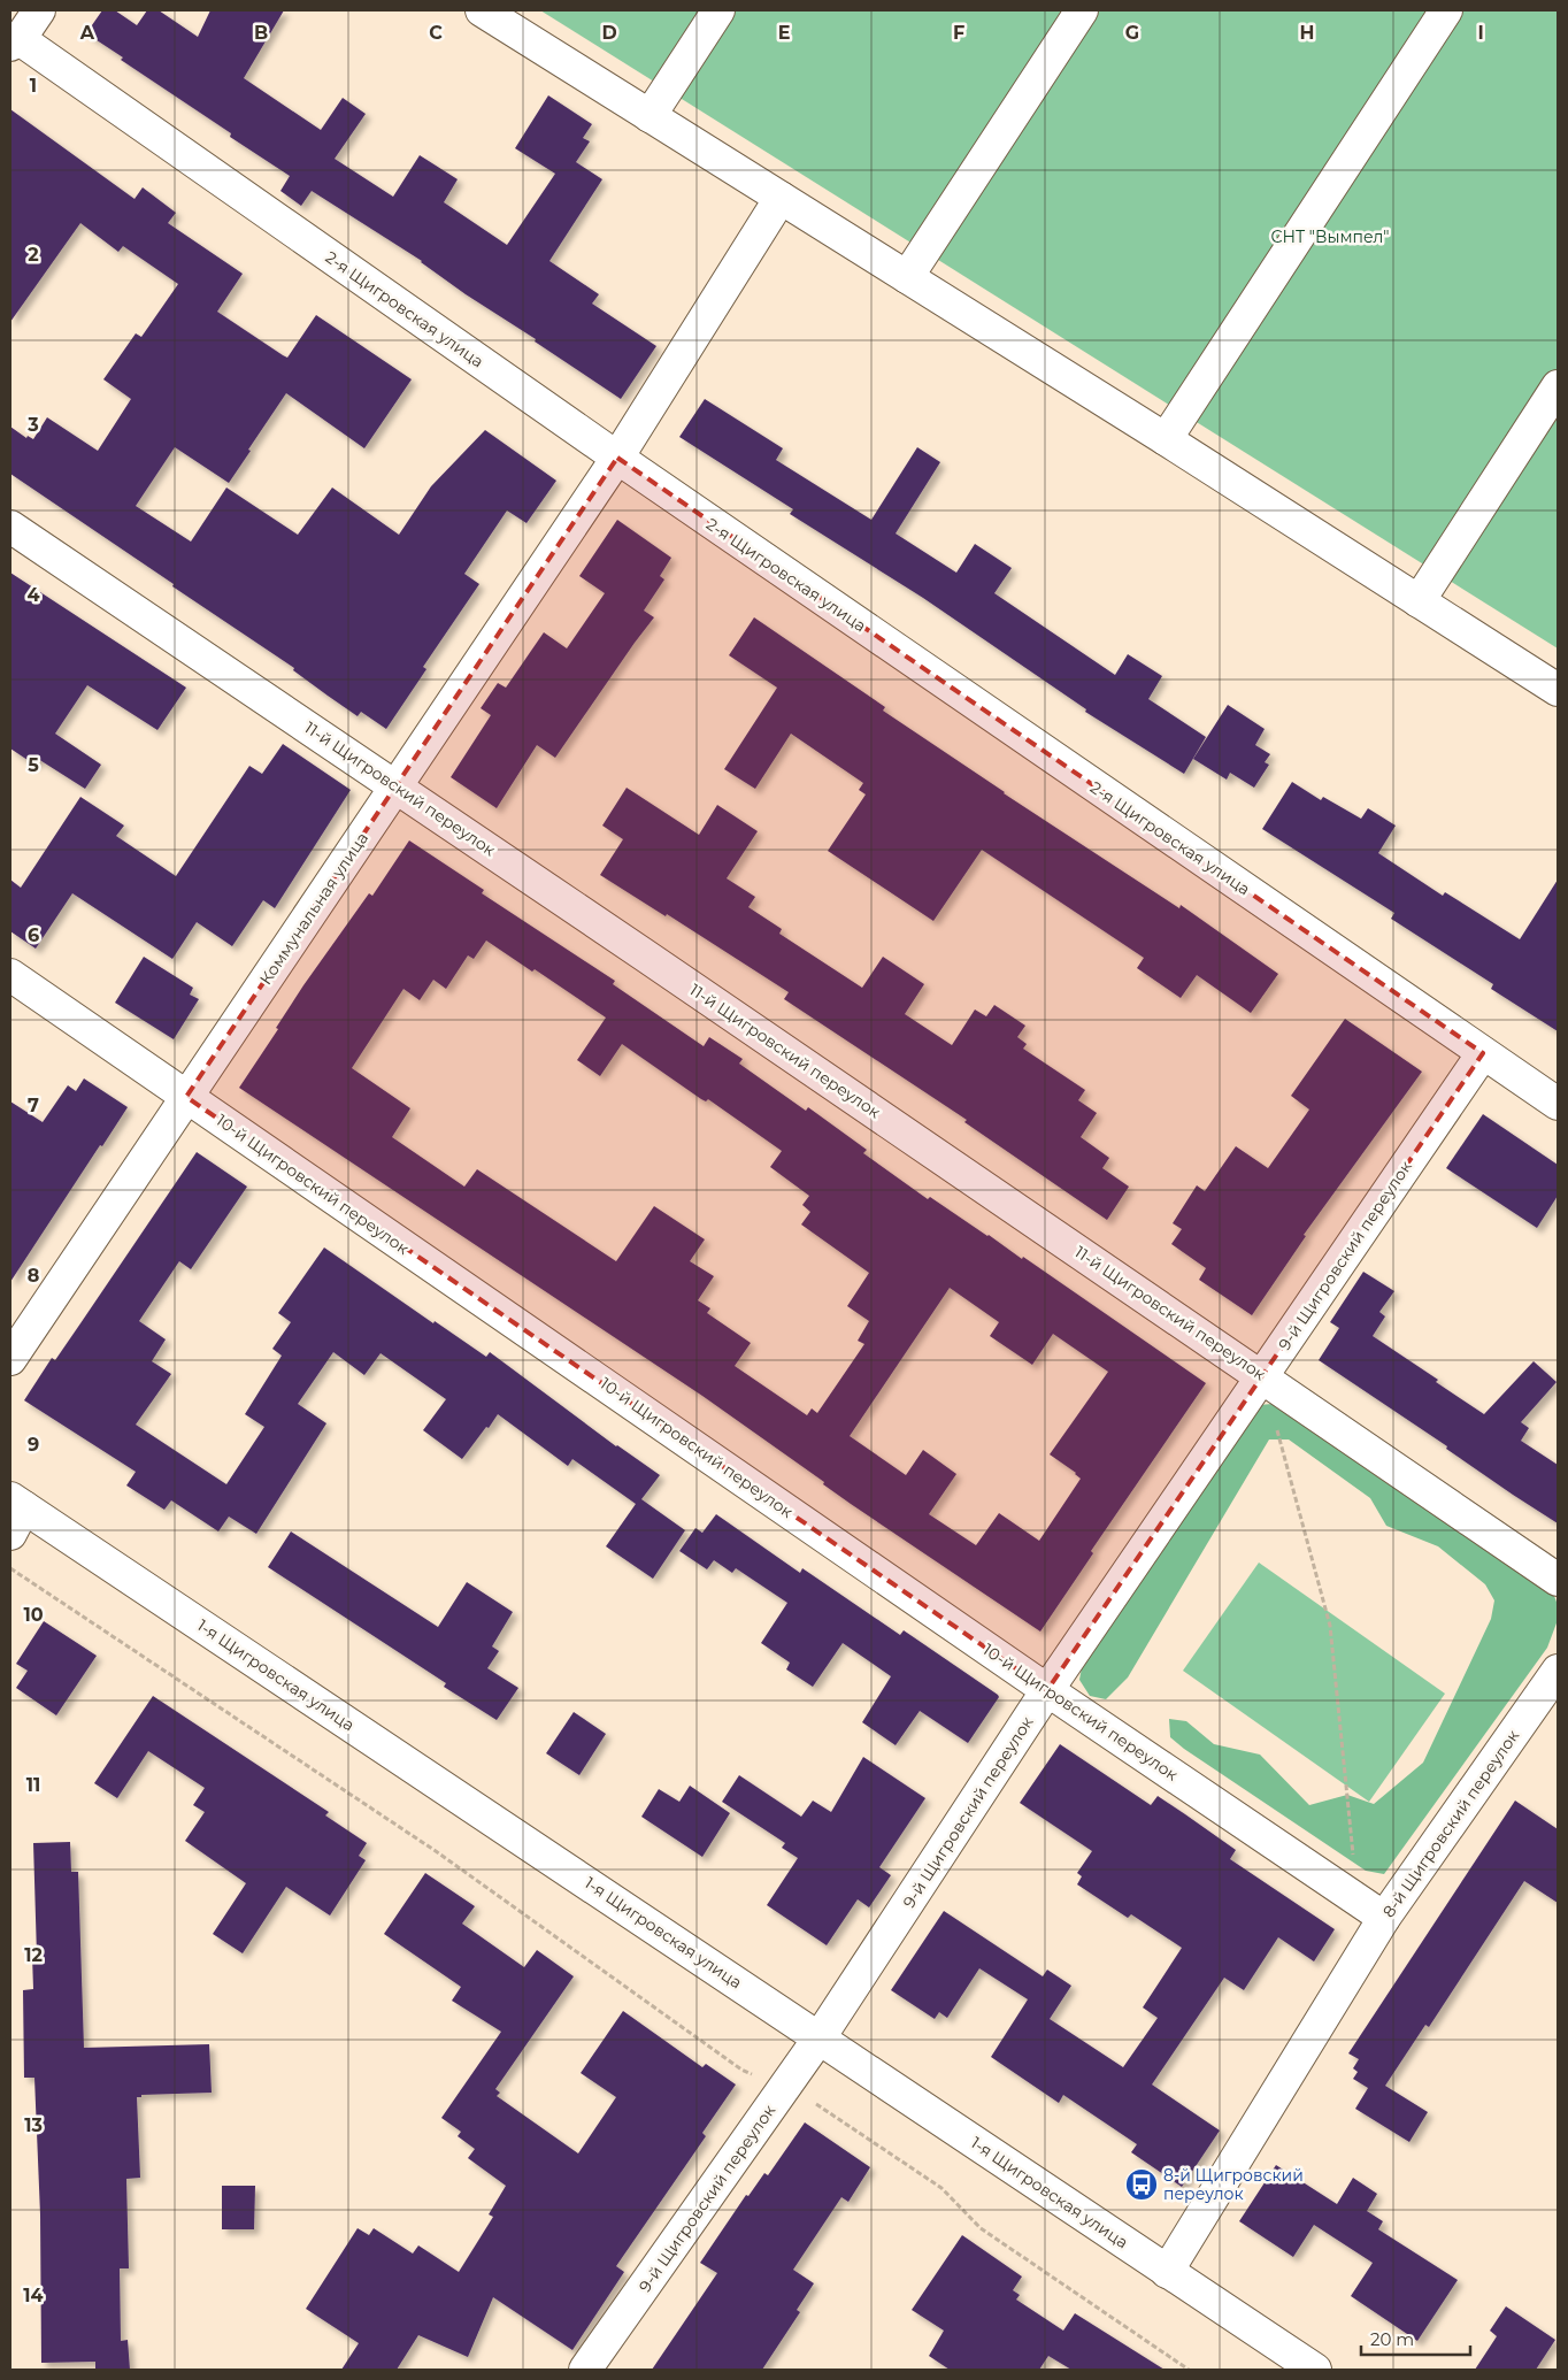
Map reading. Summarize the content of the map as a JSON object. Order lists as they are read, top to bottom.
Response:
{
  "streets": {
    "street": [
      "2-я Щигровская улица",
      "11-й Щигровский переулок",
      "Коммунальная улица",
      "10-й Щигровский переулок",
      "9-й Щигровский переулок",
      "1-я Щигровская улица",
      "8-й Щигровский переулок"
    ]
  },
  "crossings": [
    ["2-я Щигровская улица", "Коммунальная улица"],
    ["2-я Щигровская улица", "9-й Щигровский переулок"],
    ["11-й Щигровский переулок", "Коммунальная улица"],
    ["11-й Щигровский переулок", "9-й Щигровский переулок"],
    ["Коммунальная улица", "10-й Щигровский переулок"],
    ["10-й Щигровский переулок", "9-й Щигровский переулок"],
    ["10-й Щигровский переулок", "8-й Щигровский переулок"],
    ["9-й Щигровский переулок", "1-я Щигровская улица"],
    ["1-я Щигровская улица", "8-й Щигровский переулок"]
  ],
  "parks": ["СНТ \"Вымпел\""],
  "places": {
    "bus stop": ["8-й Щигровский переулок"]
  },
  "scale_bar": "20 m",
  "grid": {
    "columns": [
      "A",
      "B",
      "C",
      "D",
      "E",
      "F",
      "G",
      "H",
      "I"
    ],
    "rows": [
      "1",
      "2",
      "3",
      "4",
      "5",
      "6",
      "7",
      "8",
      "9",
      "10",
      "11",
      "12",
      "13",
      "14"
    ]
  }
}
